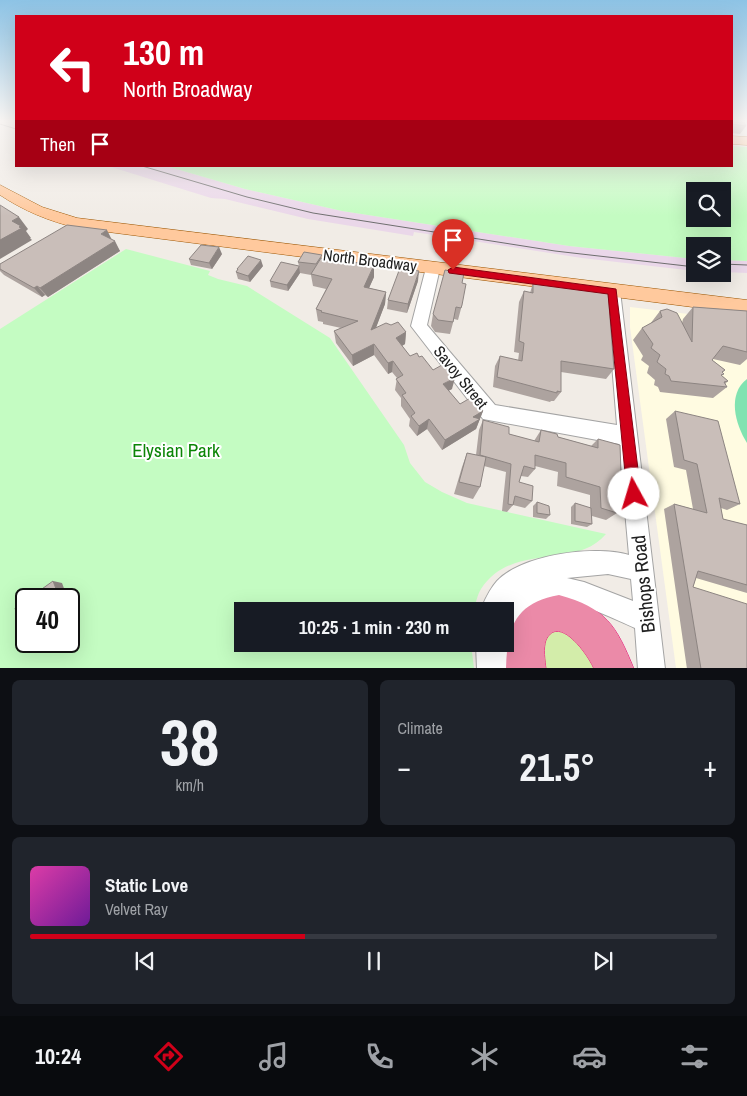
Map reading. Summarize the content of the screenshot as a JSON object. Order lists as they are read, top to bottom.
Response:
{
  "streets": {
    "main road": ["North Broadway"],
    "street": ["Savoy Street", "Bishops Road"]
  },
  "crossings": [
    ["North Broadway", "Savoy Street"],
    ["North Broadway", "Bishops Road"],
    ["Savoy Street", "Bishops Road"]
  ],
  "parks": ["Elysian Park"],
  "page": {
    "turn": ["130 m", "North Broadway"],
    "then": "Then",
    "limit": "40",
    "trip": "10:25 · 1 min · 230 m",
    "tile": [
      ["38", "km/h"],
      "Climate"
    ],
    "heat": ["−", "21.5°", "+"],
    "song": ["Static Love", "Velvet Ray"],
    "tabs": "10:24"
  }
}
